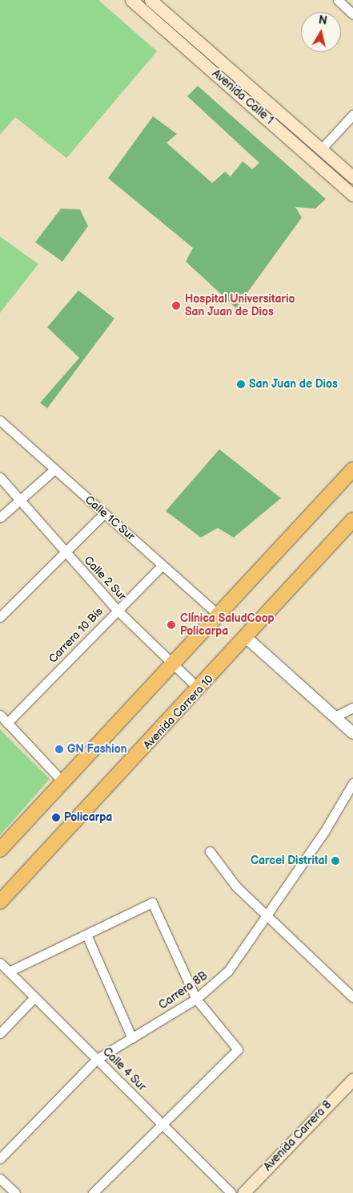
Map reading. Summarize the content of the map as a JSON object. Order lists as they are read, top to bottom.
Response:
{
  "streets": {
    "main road": ["Avenida Calle 1", "Avenida Carrera 10", "Avenida Carrera 8"],
    "street": [
      "Calle 1C Sur",
      "Calle 2 Sur",
      "Carrera 10 Bis",
      "Carrera 8B",
      "Calle 4 Sur"
    ]
  },
  "crossings": [
    ["Calle 1C Sur", "Carrera 10 Bis"],
    ["Calle 2 Sur", "Carrera 10 Bis"],
    ["Calle 2 Sur", "Avenida Carrera 10"],
    ["Carrera 8B", "Calle 4 Sur"]
  ],
  "places": [
    "Hospital Universitario San Juan de Dios",
    "San Juan de Dios",
    "Clínica SaludCoop Policarpa",
    "GN Fashion",
    "Policarpa",
    "Carcel Distrital"
  ],
  "north": "top"
}
